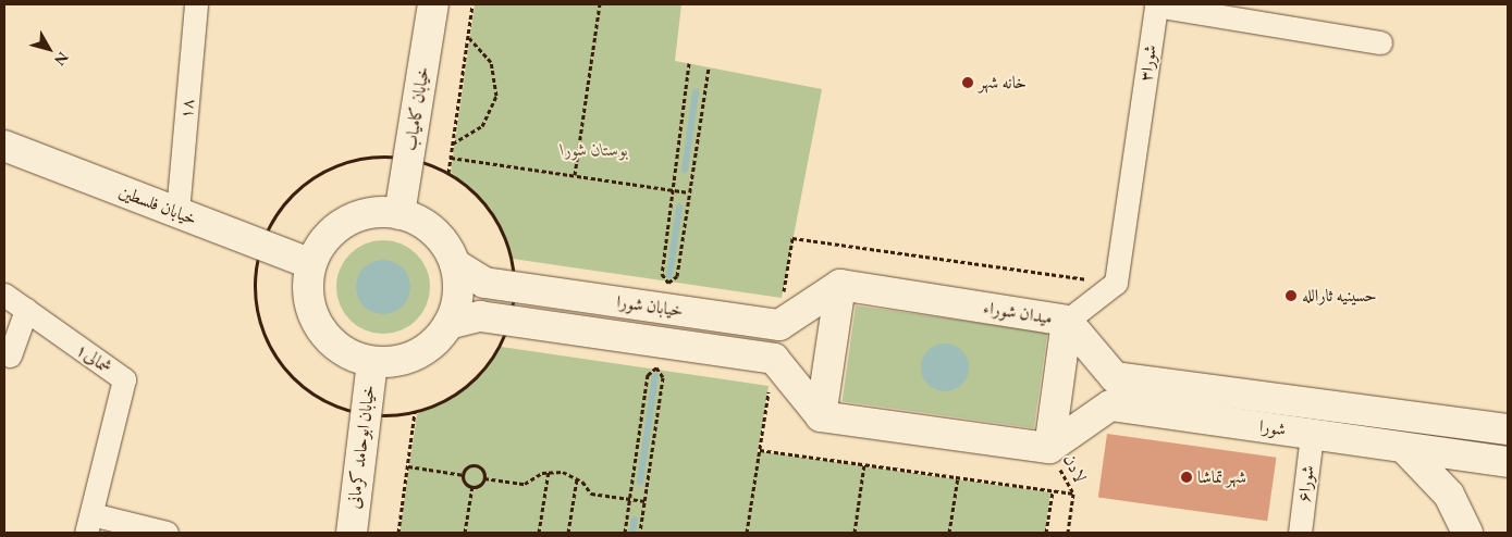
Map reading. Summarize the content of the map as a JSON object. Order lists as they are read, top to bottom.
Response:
{
  "streets": {
    "main road": [
      "خیابان کامیاب",
      "خیابان فلسطین",
      "خیابان شورا",
      "میدان شوراء",
      "شورا",
      "خیابان ابوحامد کرمانی"
    ],
    "street": [
      "شورا۳",
      "۱۸",
      "شمالی۱",
      "شورا۶"
    ],
    "path": ["لادن"]
  },
  "crossings": [
    ["۱۸", "خیابان فلسطین"],
    ["خیابان کامیاب", "خیابان فلسطین"],
    ["خیابان کامیاب", "خیابان شورا"],
    ["خیابان کامیاب", "خیابان ابوحامد کرمانی"],
    ["خیابان فلسطین", "خیابان شورا"],
    ["خیابان فلسطین", "خیابان ابوحامد کرمانی"],
    ["خیابان شورا", "میدان شوراء"],
    ["خیابان شورا", "خیابان ابوحامد کرمانی"],
    ["میدان شوراء", "شورا"],
    ["میدان شوراء", "لادن"],
    ["شورا", "لادن"],
    ["شورا", "شورا۶"]
  ],
  "parks": ["بوستان شورا"],
  "places": ["خانه شهر", "حسینیه ثارالله", "شهر تماشا"],
  "north": "bottom right"
}
